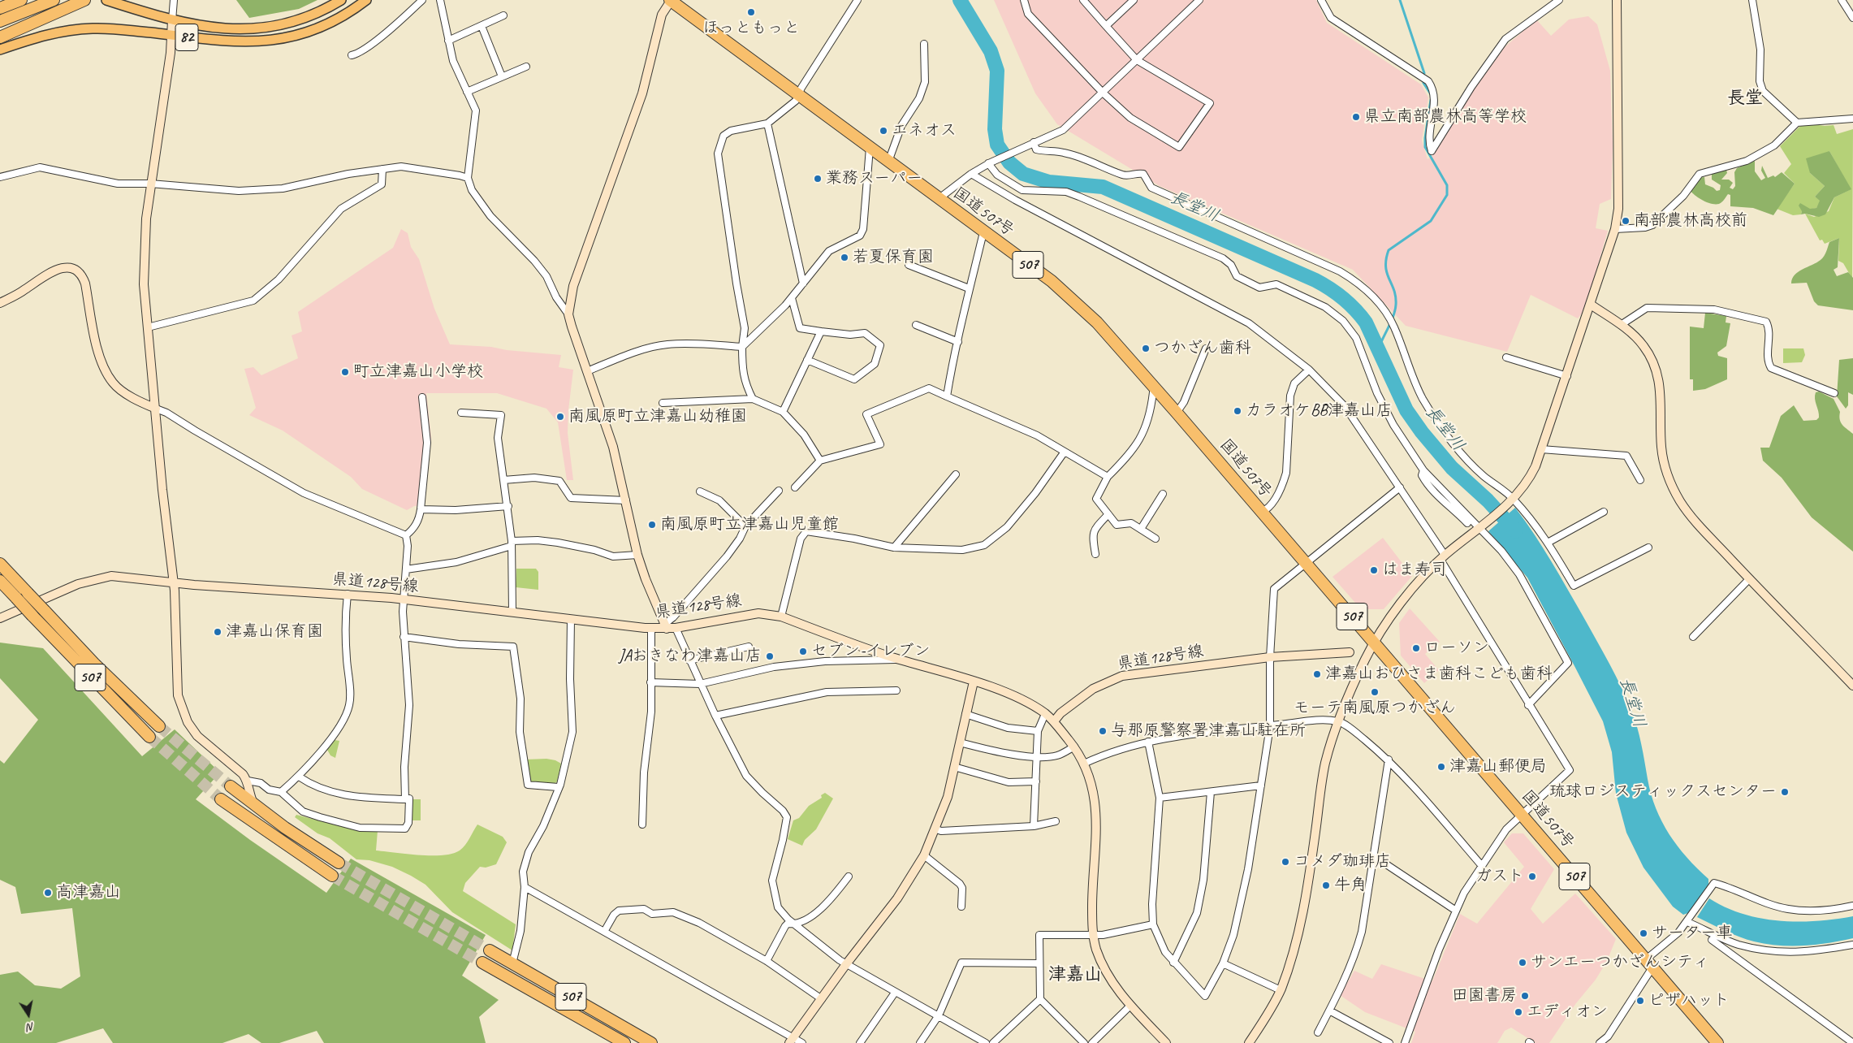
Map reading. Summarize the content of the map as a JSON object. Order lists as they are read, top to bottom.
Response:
{
  "streets": {
    "highway": ["国道507号", "507"],
    "main road": ["82"],
    "street": ["県道128号線"]
  },
  "districts": ["長堂", "津嘉山"],
  "water": ["長堂川"],
  "places": [
    "ほっともっと",
    "県立南部農林高等学校",
    "エネオス",
    "業務スーパー",
    "南部農林高校前",
    "若夏保育園",
    "つかざん歯科",
    "町立津嘉山小学校",
    "カラオケBB津嘉山店",
    "南風原町立津嘉山幼稚園",
    "南風原町立津嘉山児童館",
    "はま寿司",
    "津嘉山保育園",
    "ローソン",
    "セブン-イレブン",
    "JAおきなわ津嘉山店",
    "津嘉山おひさま歯科こども歯科",
    "モーテ南風原つかざん",
    "与那原警察署津嘉山駐在所",
    "津嘉山郵便局",
    "琉球ロジスティックスセンター",
    "コメダ珈琲店",
    "ガスト",
    "牛角",
    "高津嘉山",
    "サーター車",
    "サンエーつかざんシティ",
    "田園書房",
    "ピザハット",
    "エディオン"
  ],
  "north": "bottom"
}
